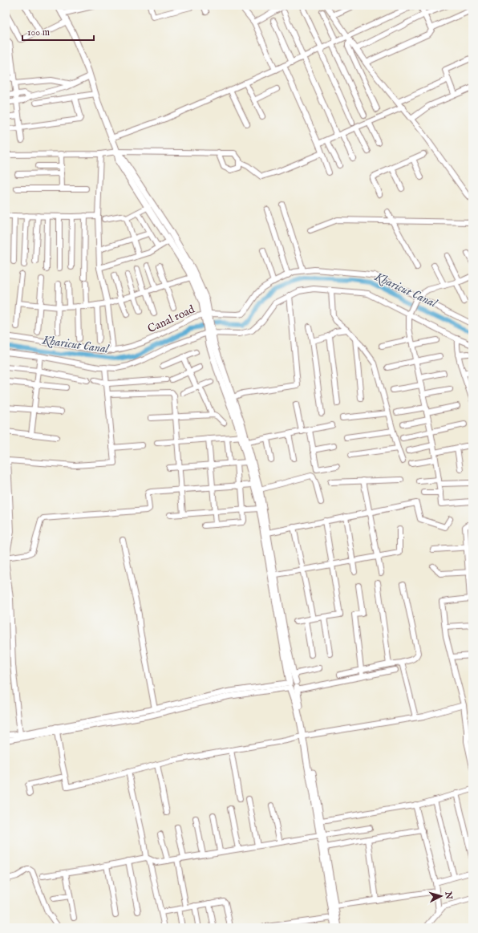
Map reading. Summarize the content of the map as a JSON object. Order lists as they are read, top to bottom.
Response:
{
  "streets": {
    "street": ["Canal road"]
  },
  "water": ["Kharicut Canal"],
  "scale_bar": "100 m",
  "north": "right"
}
